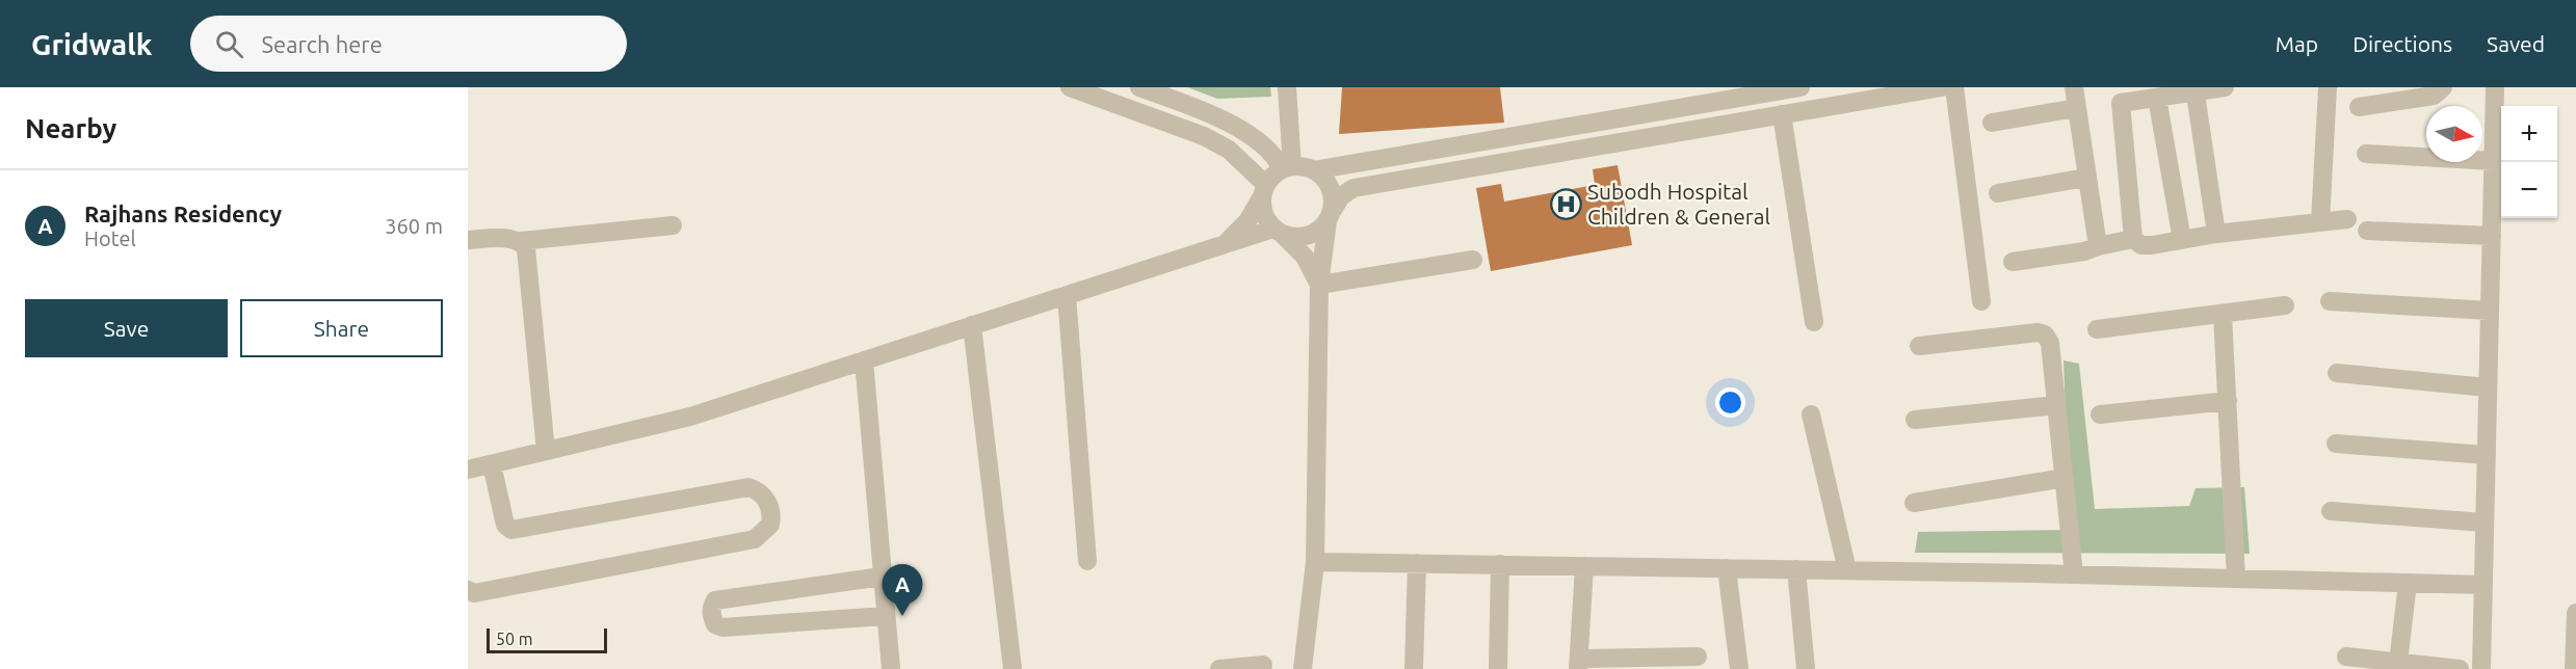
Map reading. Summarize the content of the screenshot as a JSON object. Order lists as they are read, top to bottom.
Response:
{
  "places": {
    "hospital": ["Subodh Hospital Children & General"]
  },
  "scale_bar": "50 m",
  "north": "right",
  "page": {
    "header": "Gridwalk",
    "search": "Search here",
    "nav": ["Map", "Directions", "Saved"],
    "heading": "Nearby",
    "map_buttons": ["+", "−"],
    "list": [
      {
        "mark": "A",
        "name": "Rajhans Residency",
        "note": "Hotel",
        "value": "360 m"
      }
    ],
    "buttons": ["Save", "Share"],
    "pins": "A",
    "scale": "50 m"
  }
}
